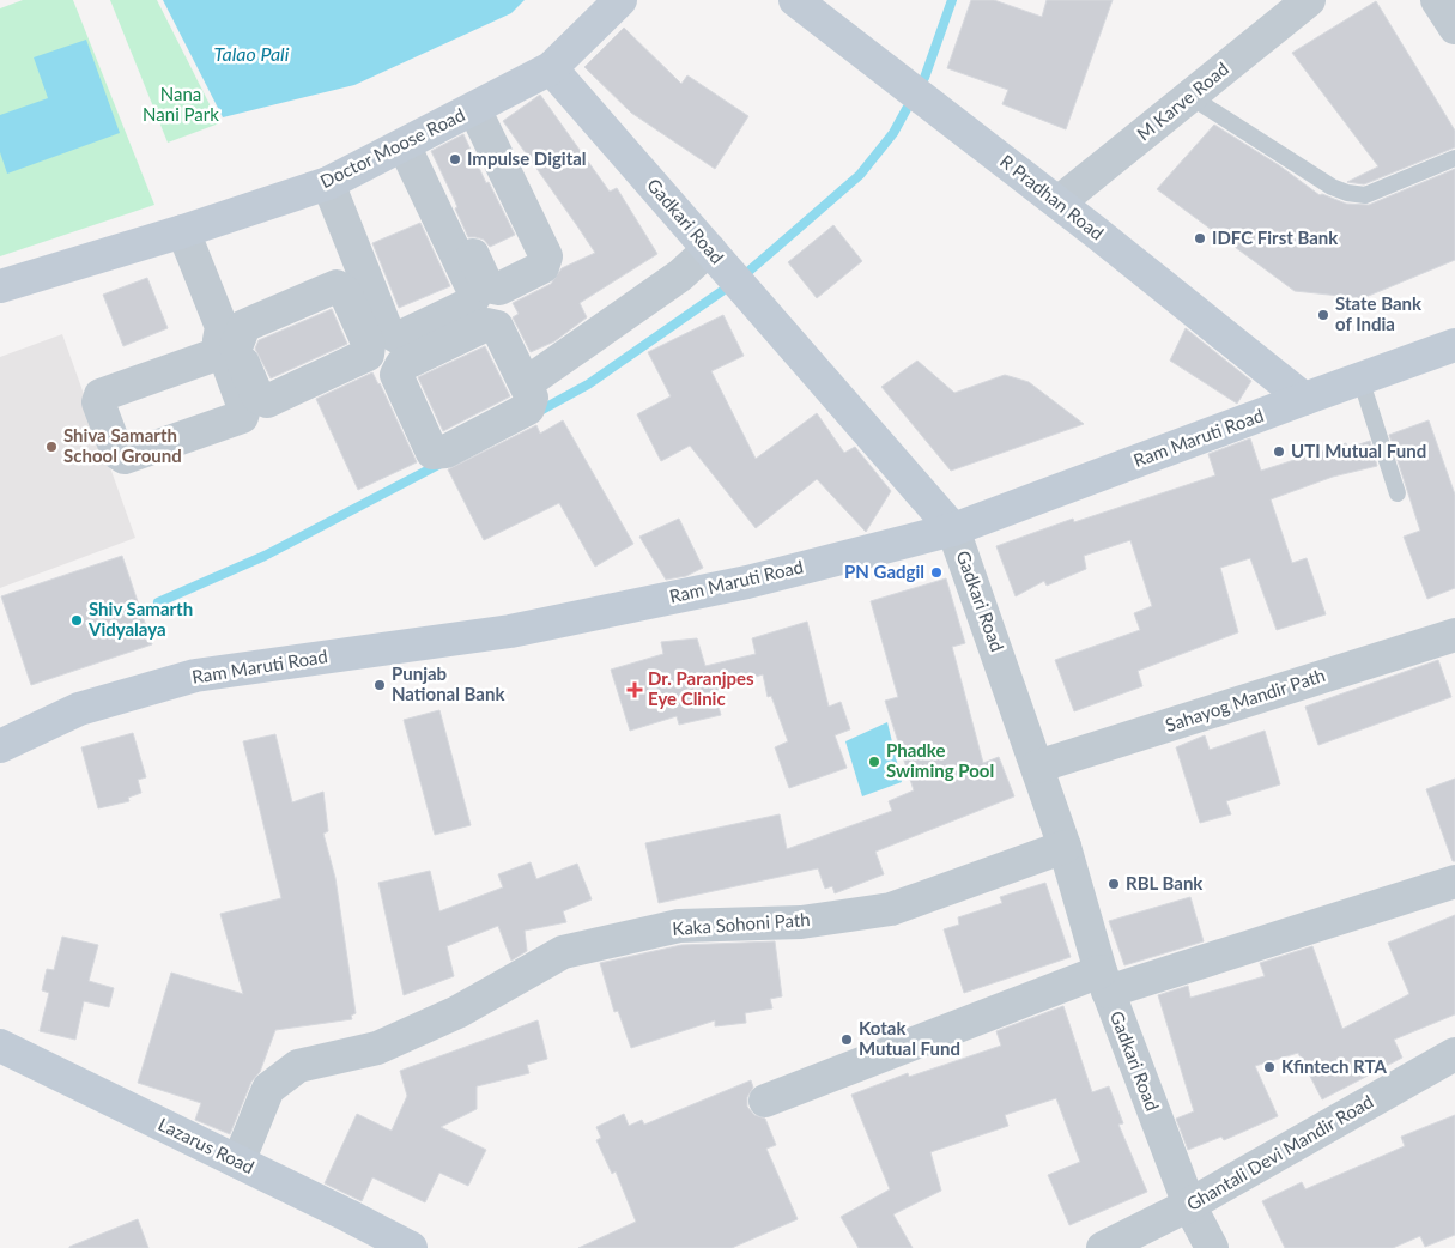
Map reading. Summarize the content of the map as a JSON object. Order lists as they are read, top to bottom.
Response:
{
  "streets": {
    "street": [
      "M Karve Road",
      "Doctor Moose Road",
      "R Pradhan Road",
      "Gadkari Road",
      "Ram Maruti Road",
      "Sahayog Mandir Path",
      "Kaka Sohoni Path",
      "Lazarus Road",
      "Ghantali Devi Mandir Road"
    ]
  },
  "crossings": [
    ["M Karve Road", "R Pradhan Road"],
    ["Doctor Moose Road", "Gadkari Road"],
    ["R Pradhan Road", "Ram Maruti Road"],
    ["Gadkari Road", "Ram Maruti Road"],
    ["Gadkari Road", "Sahayog Mandir Path"],
    ["Gadkari Road", "Kaka Sohoni Path"],
    ["Gadkari Road", "Ghantali Devi Mandir Road"],
    ["Kaka Sohoni Path", "Lazarus Road"]
  ],
  "water": ["Talao Pali"],
  "parks": ["Nana Nani Park"],
  "places": {
    "other": [
      "Impulse Digital",
      "IDFC First Bank",
      "State Bank of India",
      "Shiva Samarth School Ground",
      "UTI Mutual Fund",
      "PN Gadgil",
      "Shiv Samarth Vidyalaya",
      "Punjab National Bank",
      "Phadke Swiming Pool",
      "RBL Bank",
      "Kotak Mutual Fund",
      "Kfintech RTA"
    ],
    "health": ["Dr. Paranjpes Eye Clinic"]
  }
}
